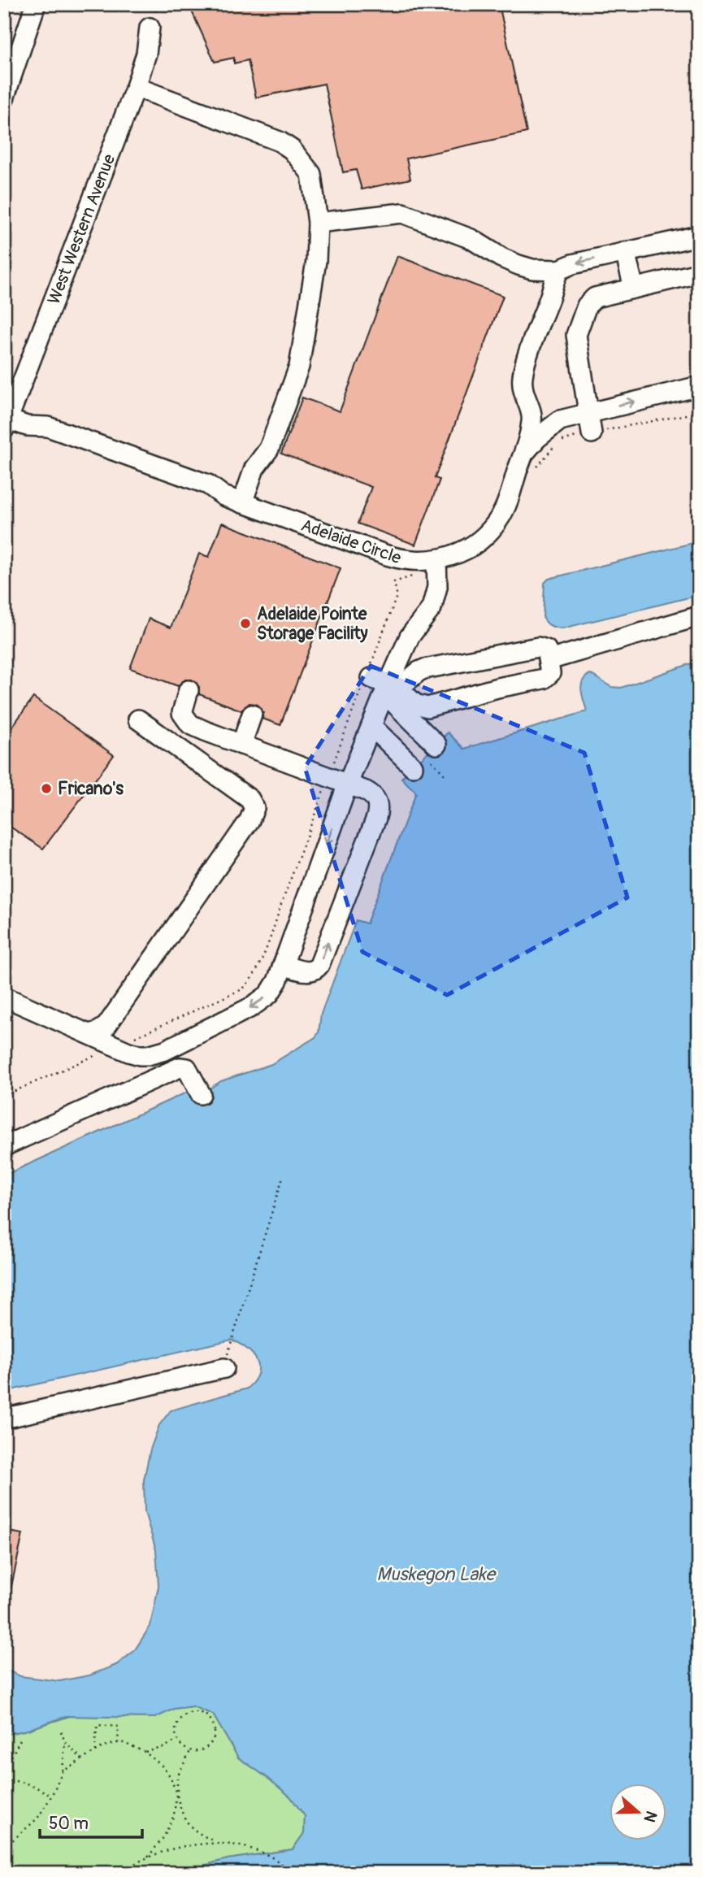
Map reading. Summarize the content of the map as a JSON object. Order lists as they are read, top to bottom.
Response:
{
  "streets": {
    "street": ["West Western Avenue", "Adelaide Circle"]
  },
  "crossings": [
    ["West Western Avenue", "Adelaide Circle"]
  ],
  "water": ["Muskegon Lake"],
  "places": ["Adelaide Pointe Storage Facility", "Fricano's"],
  "scale_bar": "50 m",
  "north": "right"
}
